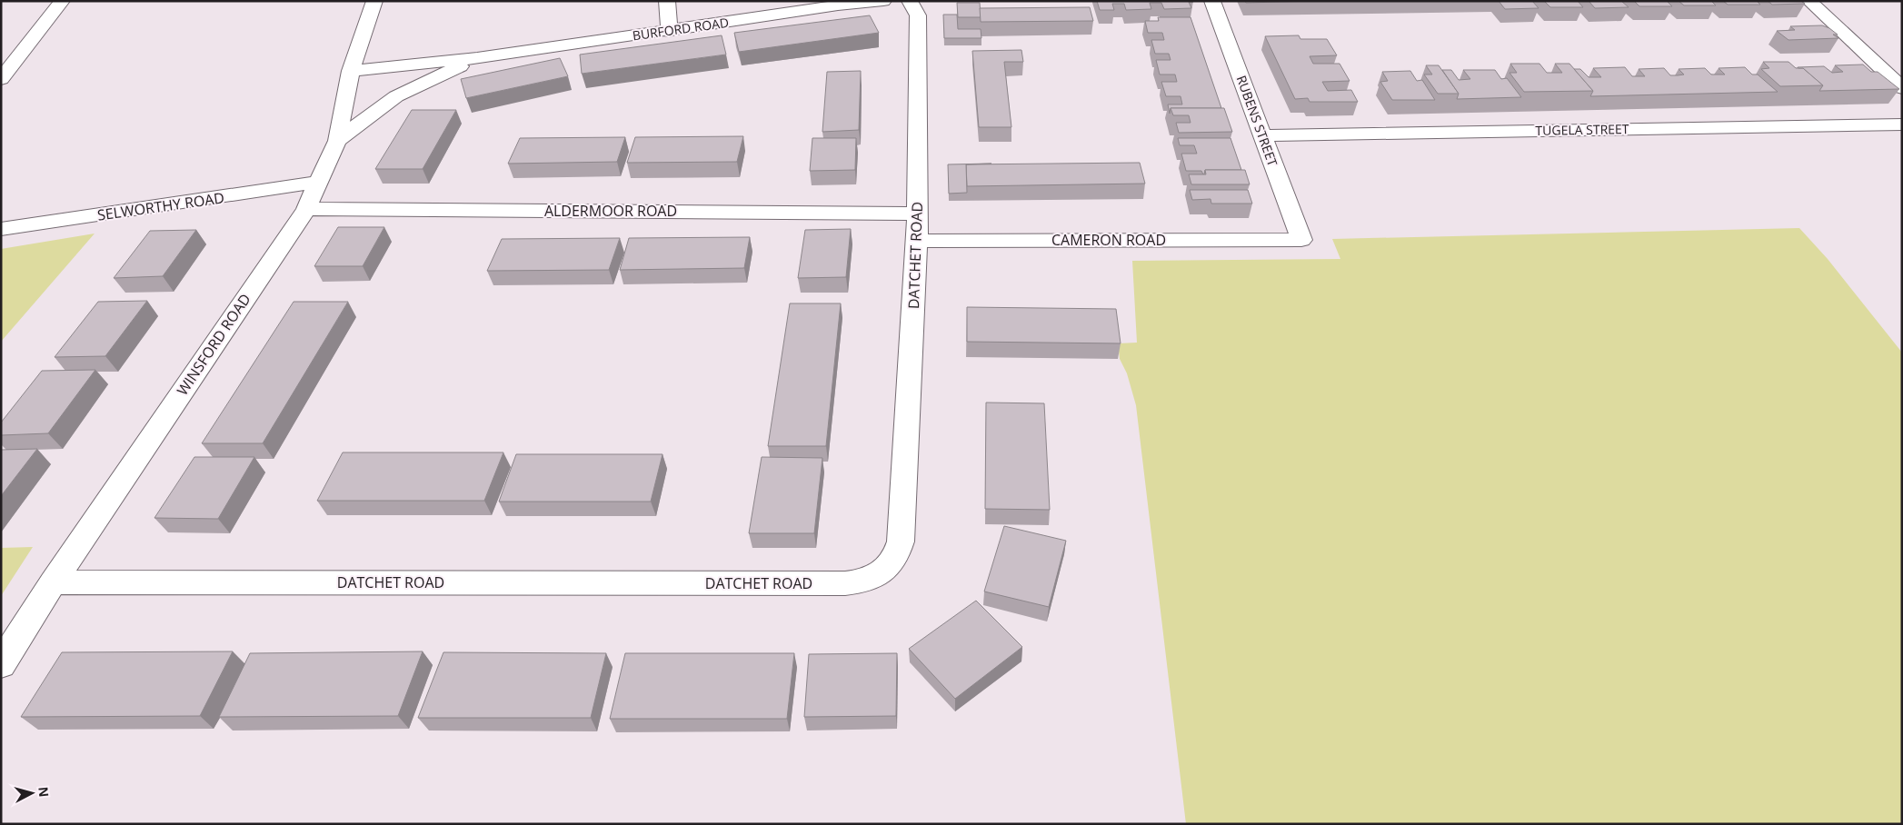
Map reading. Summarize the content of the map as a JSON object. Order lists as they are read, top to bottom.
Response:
{
  "streets": {
    "street": [
      "BURFORD ROAD",
      "RUBENS STREET",
      "TUGELA STREET",
      "SELWORTHY ROAD",
      "ALDERMOOR ROAD",
      "CAMERON ROAD",
      "DATCHET ROAD",
      "WINSFORD ROAD"
    ]
  },
  "crossings": [
    ["BURFORD ROAD", "WINSFORD ROAD"],
    ["RUBENS STREET", "TUGELA STREET"],
    ["RUBENS STREET", "CAMERON ROAD"],
    ["SELWORTHY ROAD", "WINSFORD ROAD"],
    ["ALDERMOOR ROAD", "DATCHET ROAD"],
    ["ALDERMOOR ROAD", "WINSFORD ROAD"],
    ["CAMERON ROAD", "DATCHET ROAD"],
    ["DATCHET ROAD", "WINSFORD ROAD"]
  ],
  "north": "right"
}
